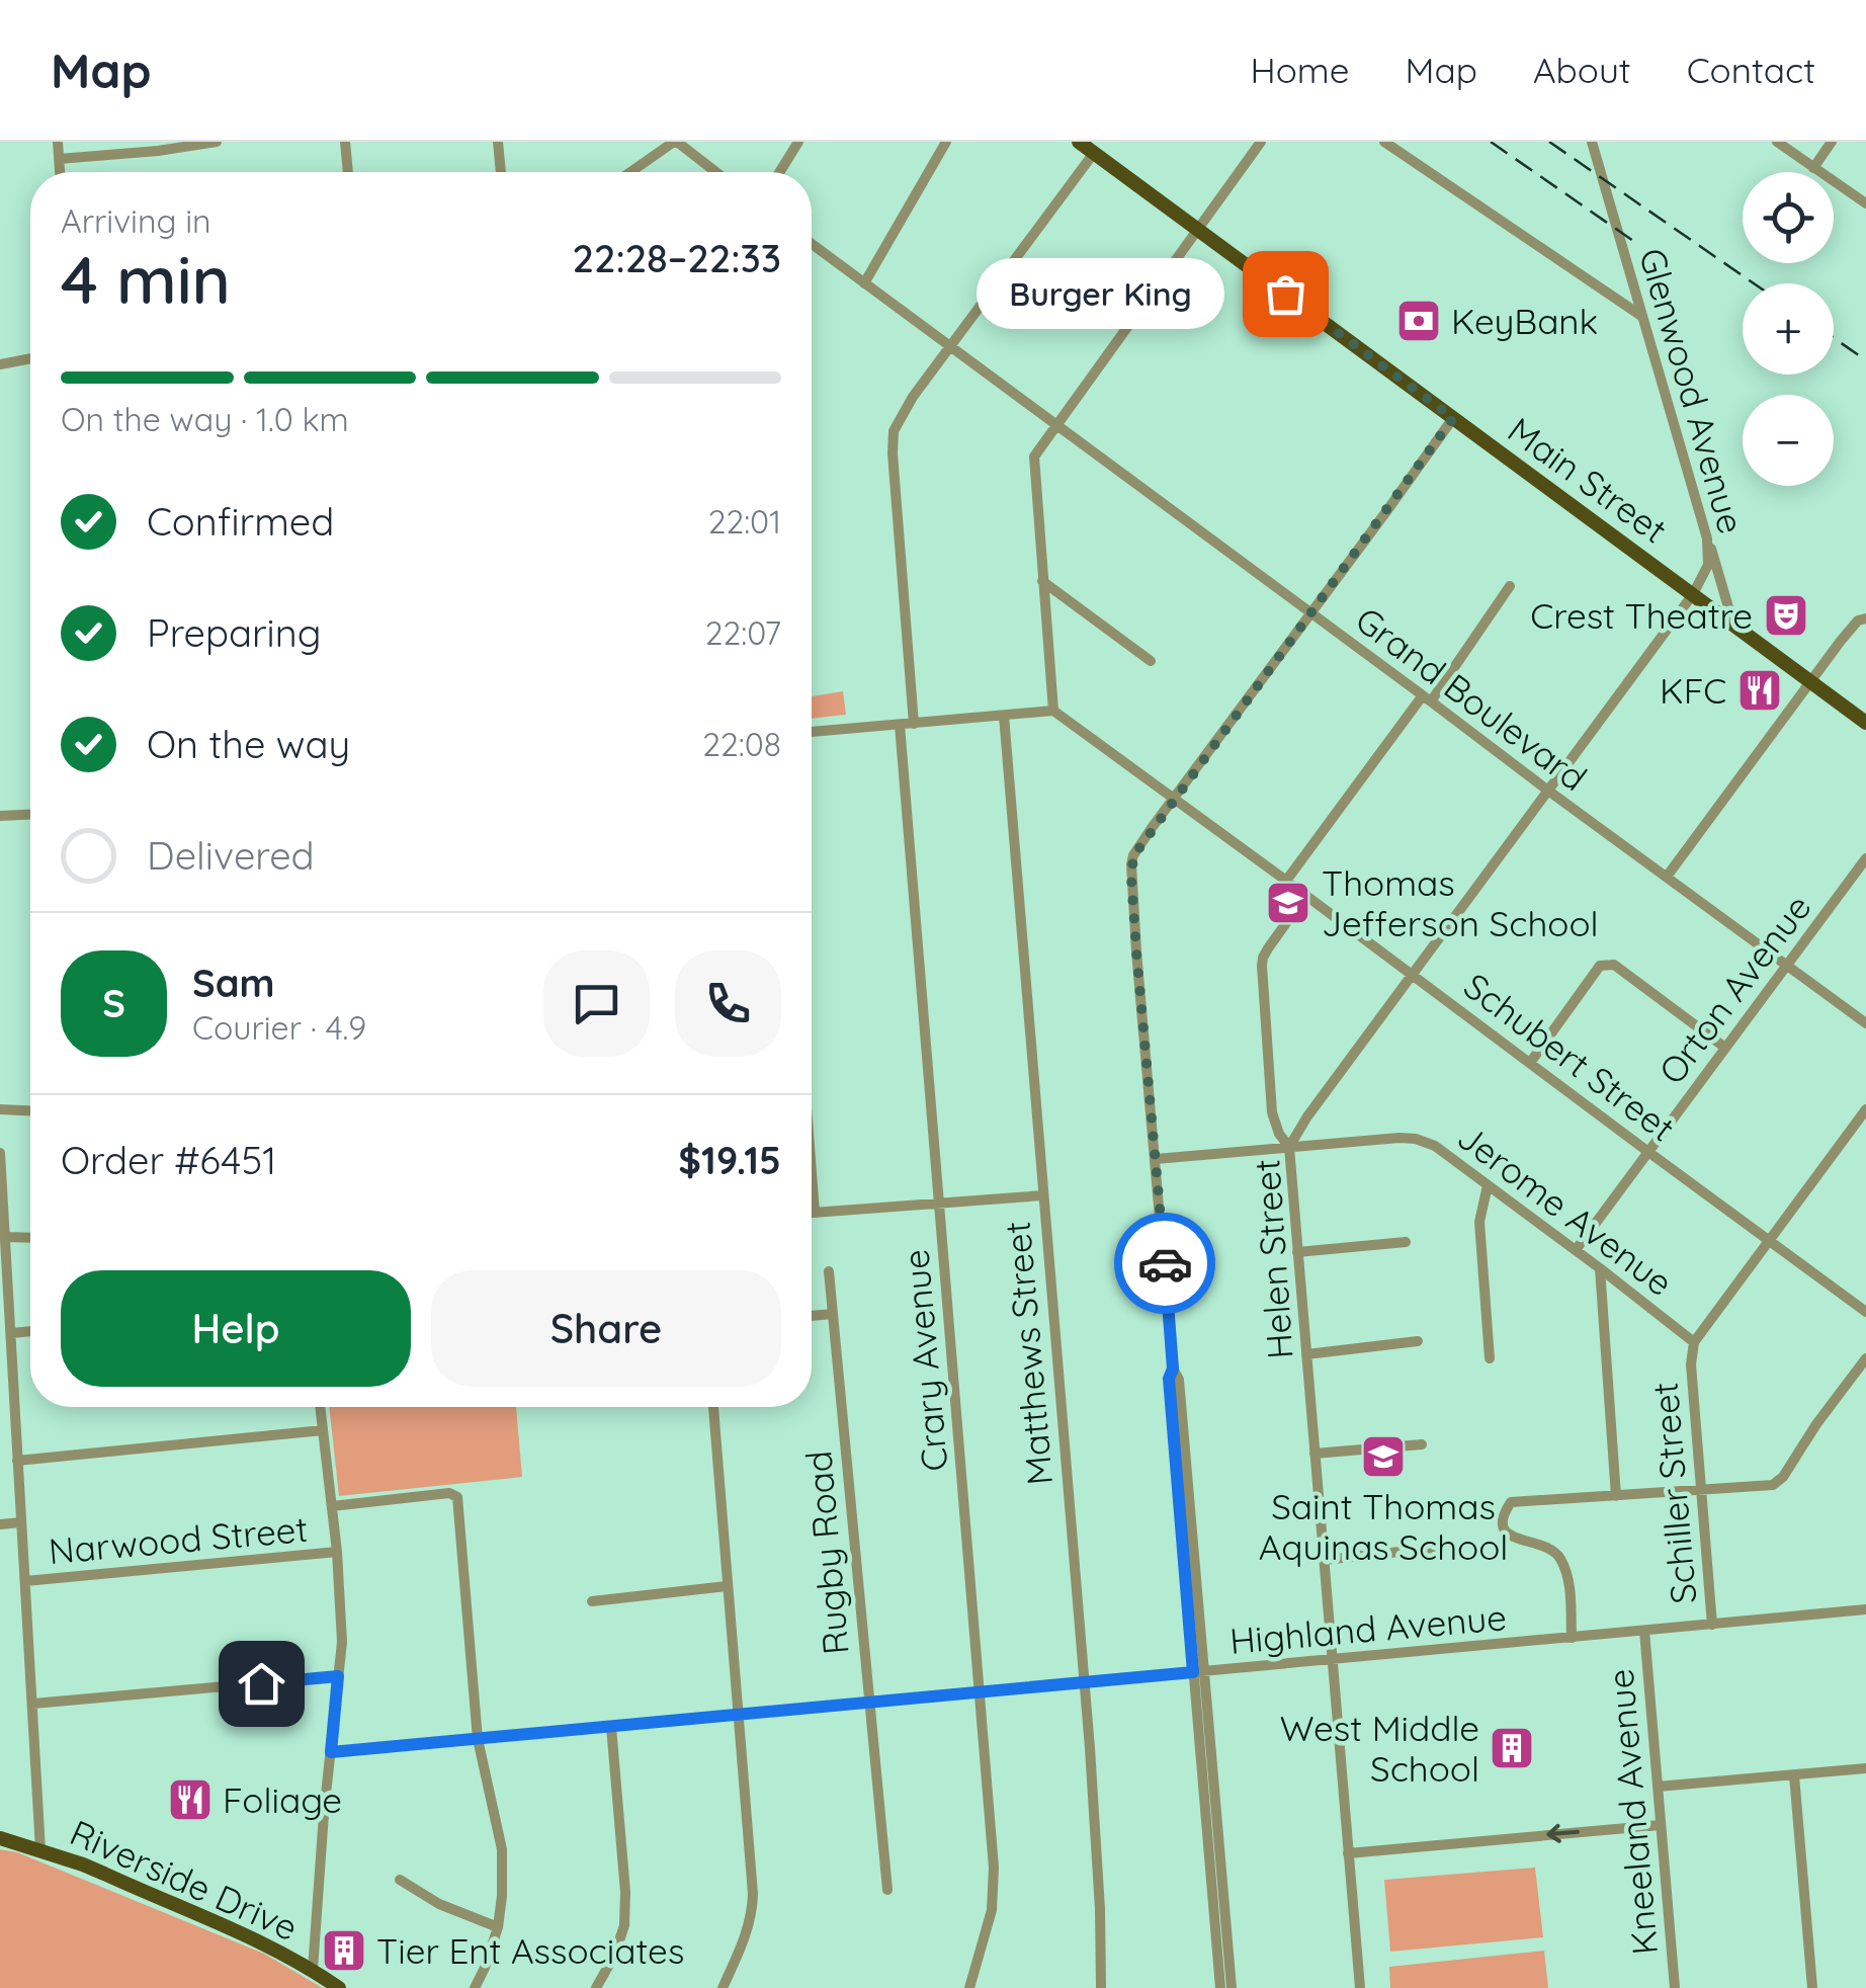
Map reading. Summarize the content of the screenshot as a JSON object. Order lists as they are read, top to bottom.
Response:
{
  "streets": {
    "main road": ["Main Street", "Riverside Drive"],
    "street": [
      "Glenwood Avenue",
      "Grand Boulevard",
      "Orton Avenue",
      "Schubert Street",
      "Jerome Avenue",
      "Helen Street",
      "Matthews Street",
      "Crary Avenue",
      "Schiller Street",
      "Narwood Street",
      "Rugby Road",
      "Highland Avenue",
      "Kneeland Avenue"
    ]
  },
  "crossings": [
    ["Glenwood Avenue", "Main Street"],
    ["Glenwood Avenue", "Helen Street"],
    ["Main Street", "Helen Street"],
    ["Grand Boulevard", "Orton Avenue"],
    ["Grand Boulevard", "Helen Street"],
    ["Orton Avenue", "Schubert Street"],
    ["Orton Avenue", "Jerome Avenue"],
    ["Schubert Street", "Helen Street"],
    ["Schubert Street", "Schiller Street"],
    ["Jerome Avenue", "Helen Street"],
    ["Jerome Avenue", "Schiller Street"],
    ["Helen Street", "Highland Avenue"],
    ["Matthews Street", "Highland Avenue"],
    ["Crary Avenue", "Highland Avenue"],
    ["Schiller Street", "Highland Avenue"],
    ["Rugby Road", "Highland Avenue"],
    ["Highland Avenue", "Kneeland Avenue"]
  ],
  "places": {
    "other": ["Burger King"],
    "bank": ["KeyBank"],
    "theatre": ["Crest Theatre"],
    "restaurant": ["KFC", "Foliage"],
    "school or university": ["Thomas Jefferson School", "Saint Thomas Aquinas School"],
    "building": ["West Middle School", "Tier Ent Associates"]
  },
  "page": {
    "header": "Map",
    "nav": [
      "Home",
      "Map",
      "About",
      "Contact"
    ],
    "map_buttons": ["+", "−"],
    "heading": ["4 min", "Arriving in", "22:28–22:33"],
    "panel": [
      "Sam",
      "Courier · 4.9",
      "Order #6451",
      "$19.15"
    ],
    "bubble": "Burger King",
    "bar": "On the way · 1.0 km",
    "list": [
      ["Confirmed", "22:01"],
      ["Preparing", "22:07"],
      ["On the way", "22:08"],
      "Delivered"
    ],
    "round": "S",
    "buttons": ["Help", "Share"]
  }
}
